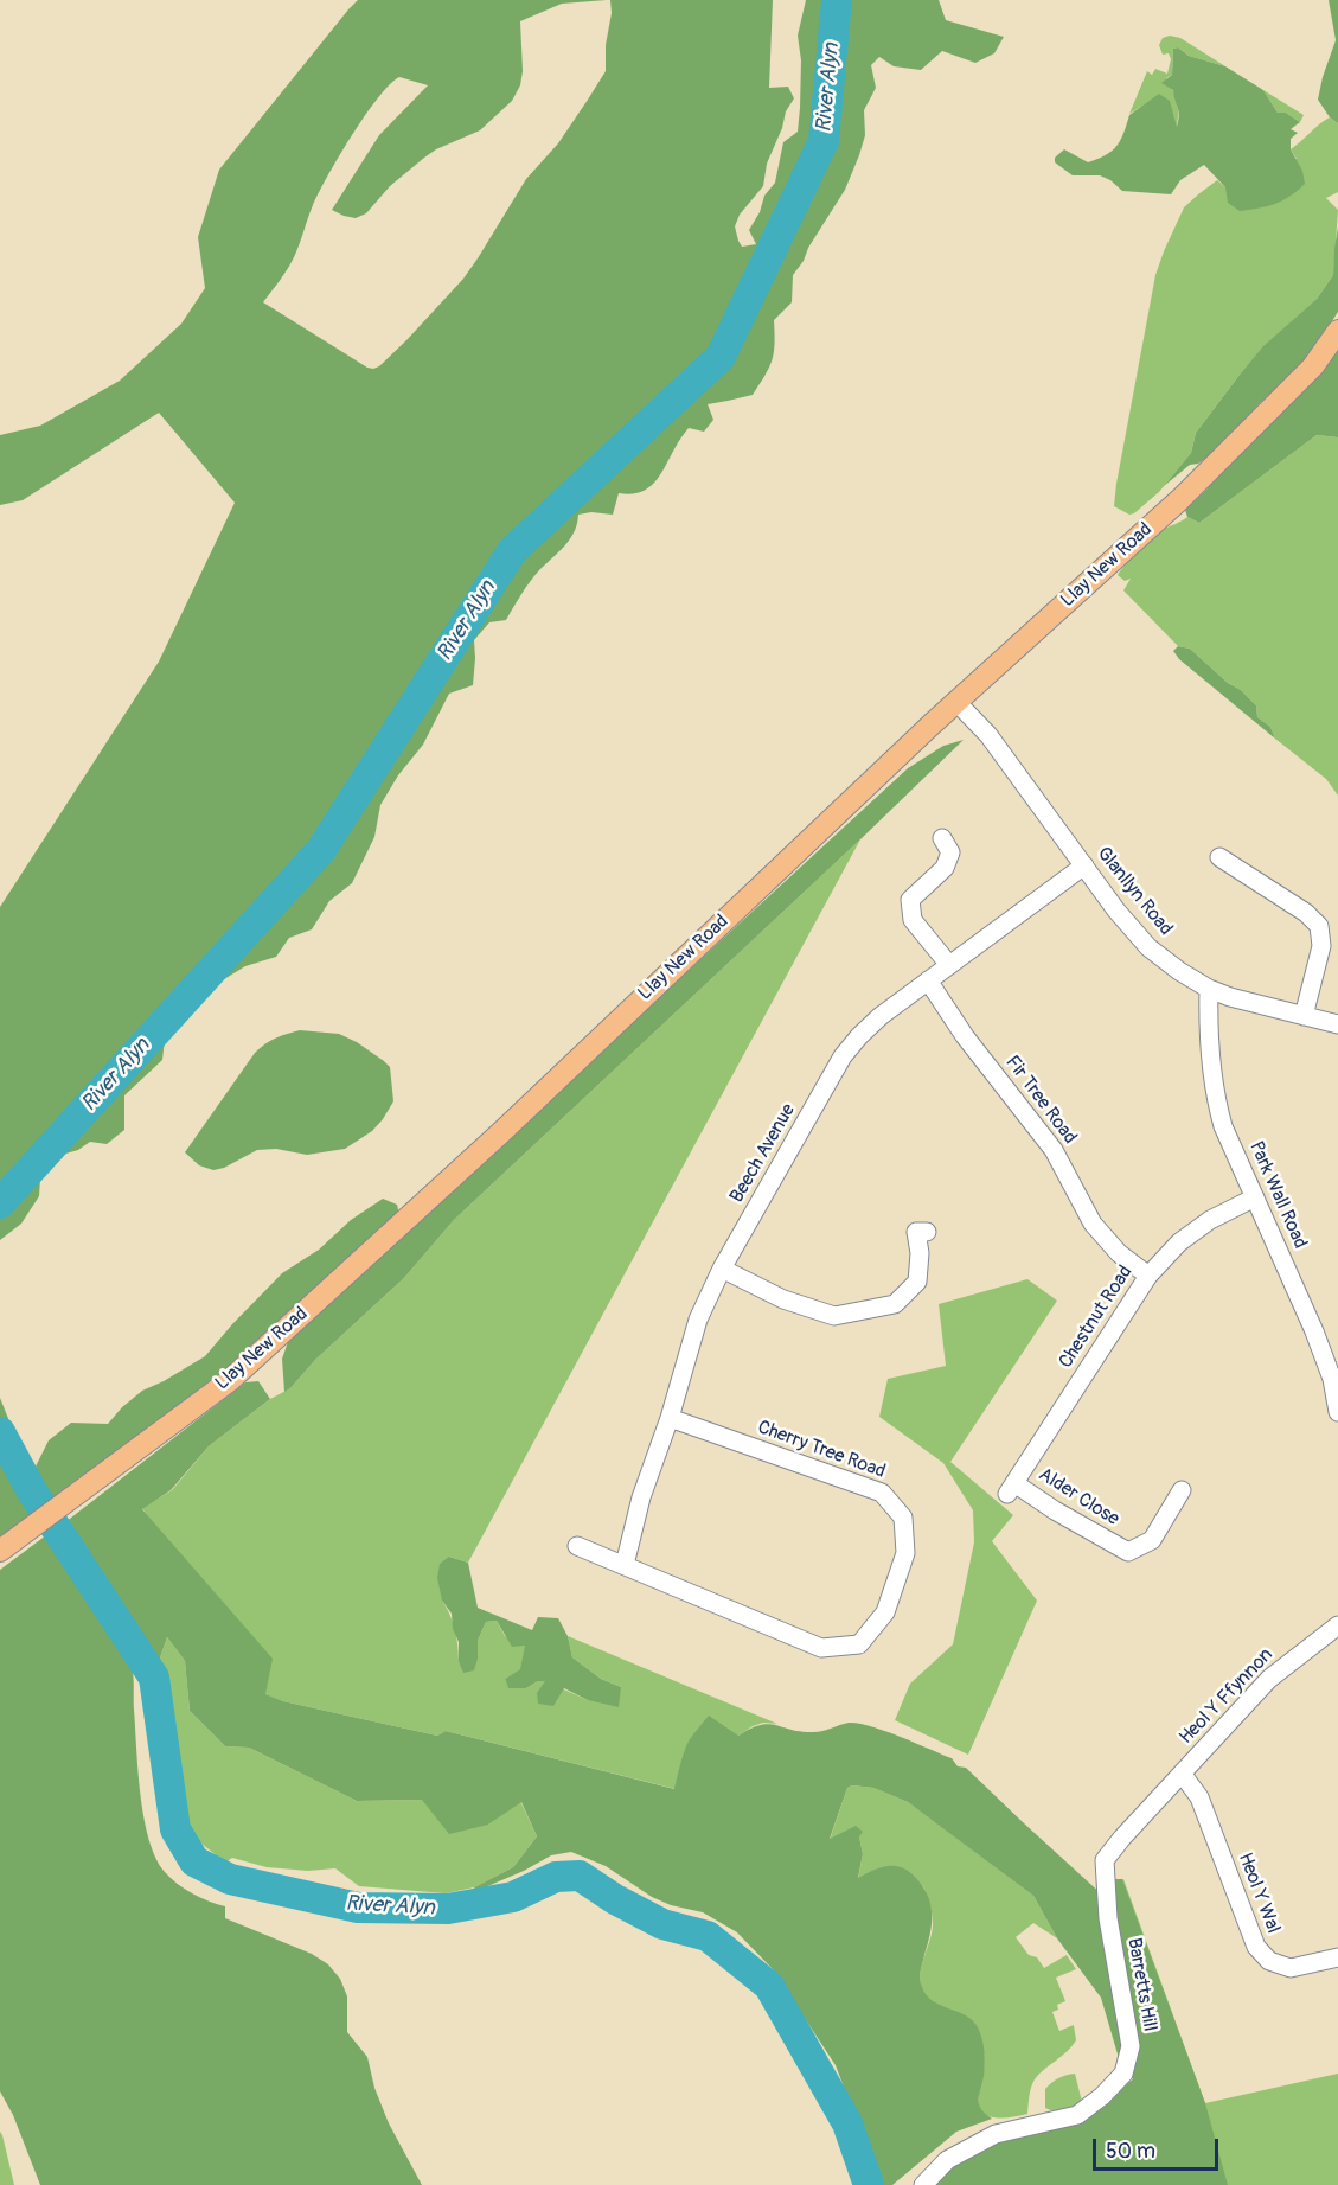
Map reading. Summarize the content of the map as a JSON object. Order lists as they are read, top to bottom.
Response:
{
  "streets": {
    "main road": ["Llay New Road"],
    "street": [
      "Glanllyn Road",
      "Fir Tree Road",
      "Beech Avenue",
      "Park Wall Road",
      "Chestnut Road",
      "Cherry Tree Road",
      "Alder Close",
      "Heol Y Ffynnon",
      "Heol Y Wal",
      "Barretts Hill"
    ]
  },
  "crossings": [
    ["Llay New Road", "Glanllyn Road"],
    ["Glanllyn Road", "Beech Avenue"],
    ["Glanllyn Road", "Park Wall Road"],
    ["Fir Tree Road", "Beech Avenue"],
    ["Fir Tree Road", "Chestnut Road"],
    ["Beech Avenue", "Cherry Tree Road"],
    ["Park Wall Road", "Chestnut Road"],
    ["Chestnut Road", "Alder Close"],
    ["Heol Y Ffynnon", "Heol Y Wal"],
    ["Heol Y Ffynnon", "Barretts Hill"],
    ["Heol Y Wal", "Barretts Hill"]
  ],
  "water": ["River Alyn"],
  "scale_bar": "50 m"
}
